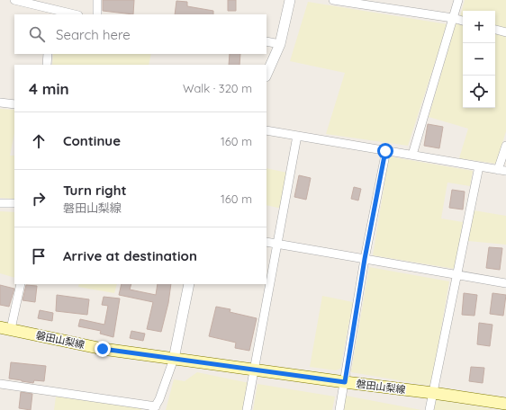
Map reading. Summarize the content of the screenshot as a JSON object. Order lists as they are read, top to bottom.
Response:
{
  "streets": {
    "main road": ["磐田山梨線"]
  },
  "page": {
    "map_buttons": ["+", "−"],
    "search": "Search here",
    "heading": ["4 min", "Walk · 320 m"],
    "list": [
      ["Continue", "160 m"],
      ["Turn right", "磐田山梨線", "160 m"],
      "Arrive at destination"
    ]
  }
}
